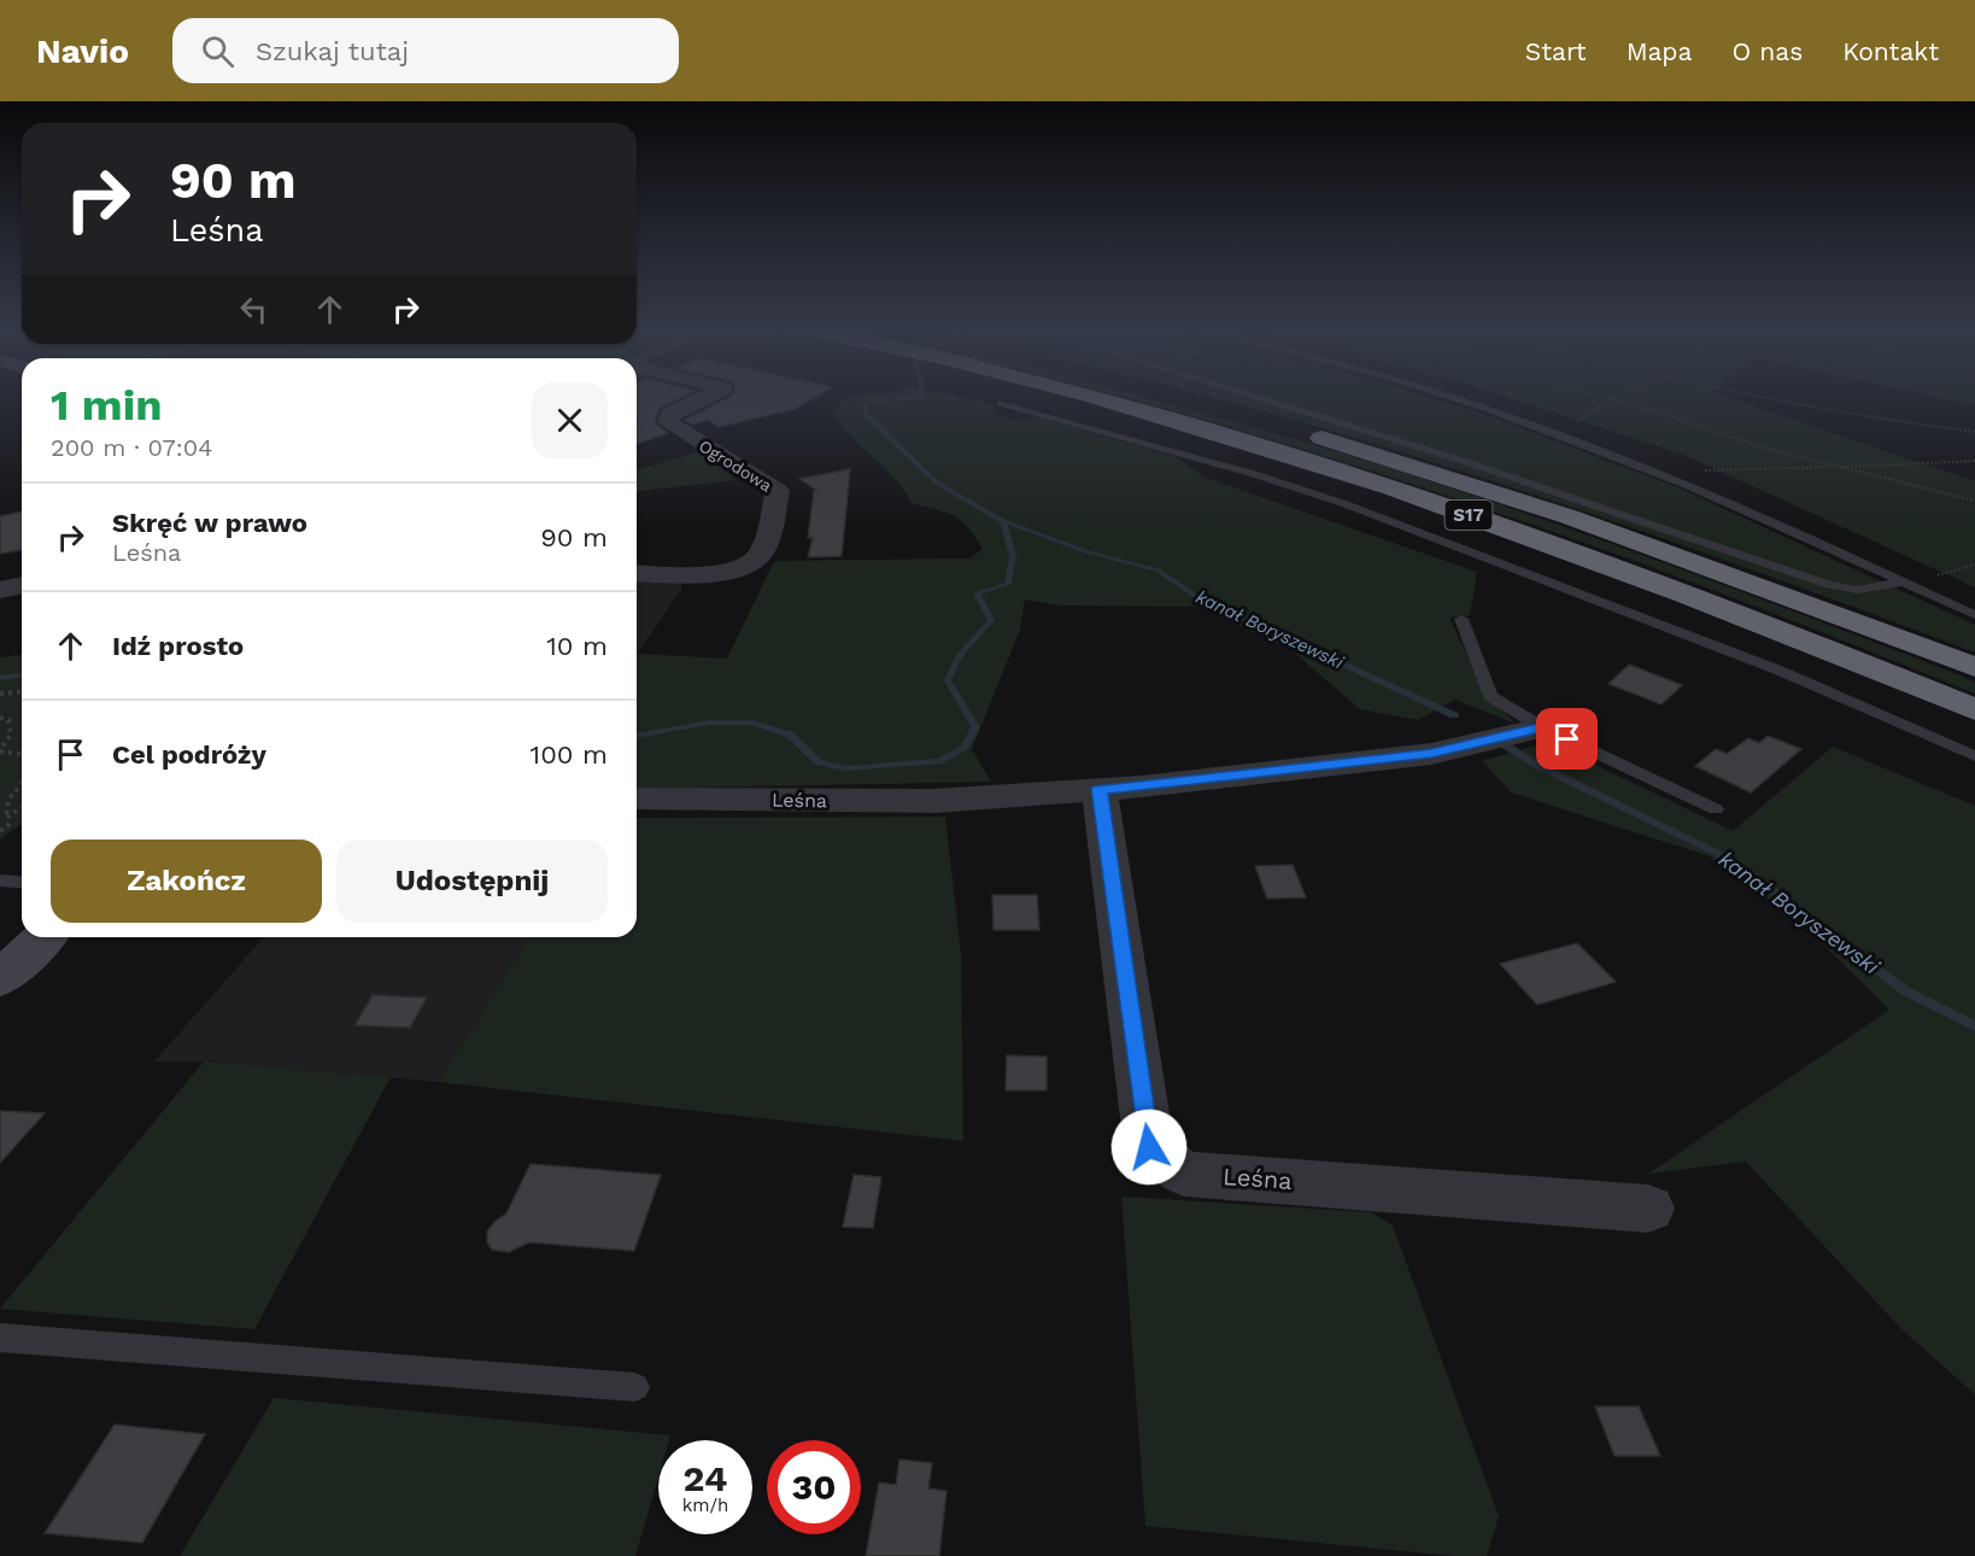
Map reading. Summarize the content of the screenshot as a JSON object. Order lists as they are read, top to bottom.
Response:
{
  "streets": {
    "highway": ["S17"],
    "street": ["Ogrodowa", "Leśna"]
  },
  "water": ["kanał Boryszewski"],
  "page": {
    "header": "Navio",
    "search": "Szukaj tutaj",
    "nav": [
      "Start",
      "Mapa",
      "O nas",
      "Kontakt"
    ],
    "turn": ["90 m", "Leśna"],
    "heading": ["1 min", "200 m · 07:04"],
    "list": [
      {
        "name": "Skręć w prawo",
        "note": "Leśna",
        "value": "90 m"
      },
      {
        "name": "Idź prosto",
        "value": "10 m"
      },
      {
        "name": "Cel podróży",
        "value": "100 m"
      }
    ],
    "buttons": ["Zakończ", "Udostępnij"],
    "speed": "24 km/h",
    "limit": "30"
  }
}
